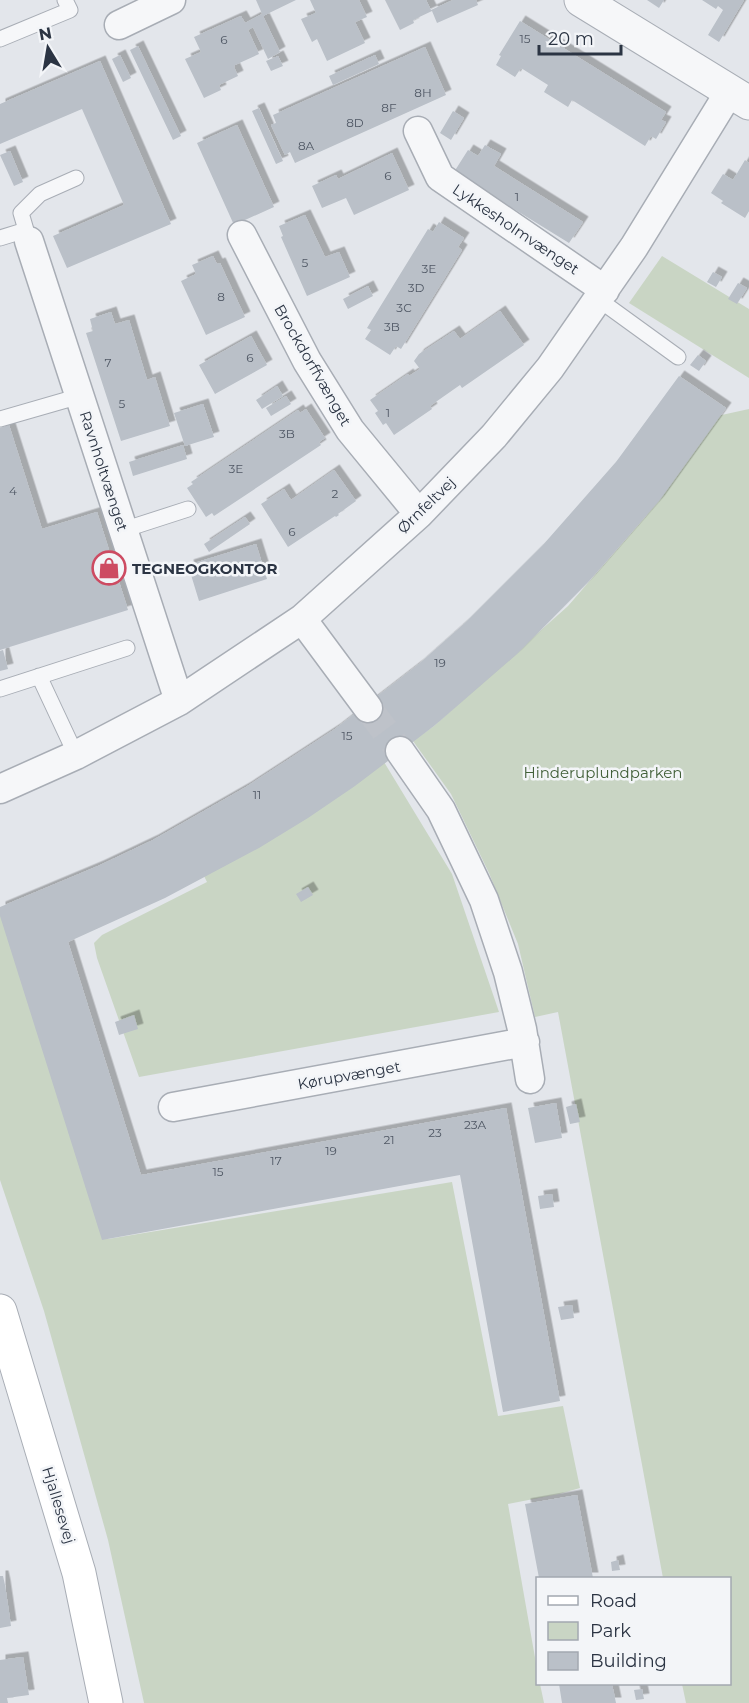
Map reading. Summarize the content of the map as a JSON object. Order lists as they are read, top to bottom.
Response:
{
  "streets": {
    "main road": ["Hjallesevej"],
    "street": [
      "Lykkesholmvænget",
      "Brockdorffvænget",
      "Ravnholtvænget",
      "Ørnfeltvej",
      "Kørupvænget"
    ]
  },
  "crossings": [
    ["Lykkesholmvænget", "Ørnfeltvej"],
    ["Brockdorffvænget", "Ørnfeltvej"],
    ["Ravnholtvænget", "Ørnfeltvej"]
  ],
  "parks": ["Hinderuplundparken"],
  "places": {
    "shop": ["TEGNEOGKONTOR"]
  },
  "house_numbers": [
    "15",
    "6",
    "8H",
    "8F",
    "8D",
    "8A",
    "6",
    "1",
    "5",
    "3E",
    "3D",
    "8",
    "3C",
    "3B",
    "6",
    "7",
    "5",
    "1",
    "3B",
    "3E",
    "4",
    "2",
    "6",
    "19",
    "15",
    "11",
    "23A",
    "23",
    "21",
    "19",
    "17",
    "15"
  ],
  "legend": ["Road", "Park", "Building"],
  "scale_bar": "20 m",
  "north": "top"
}
